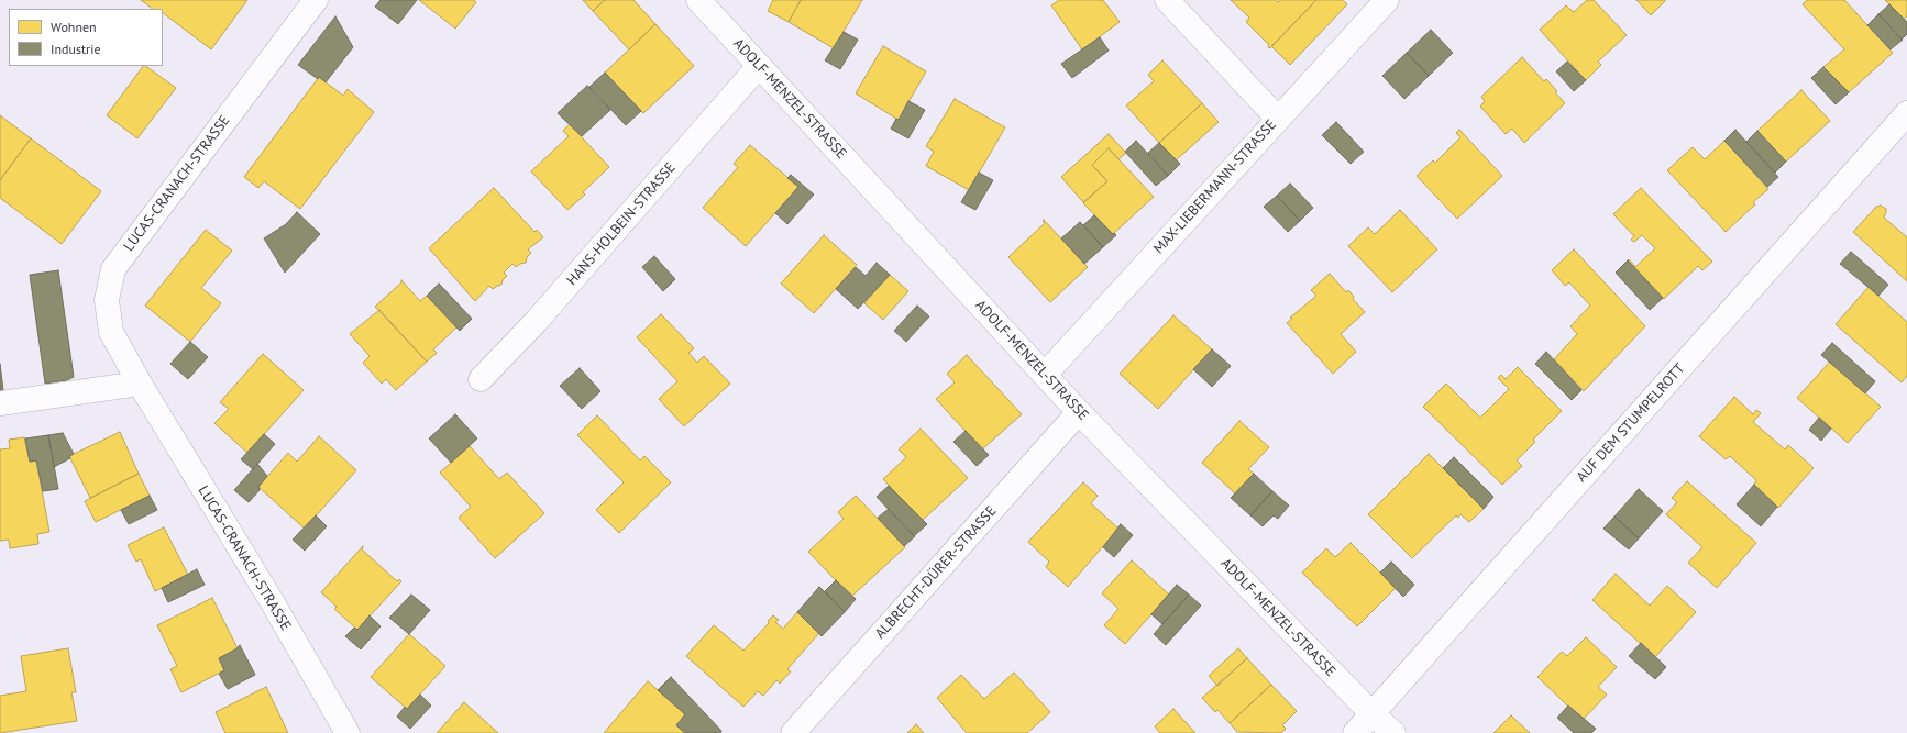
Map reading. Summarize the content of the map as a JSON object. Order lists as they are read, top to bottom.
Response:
{
  "streets": {
    "street": [
      "ADOLF-MENZEL-STRASSE",
      "LUCAS-CRANACH-STRASSE",
      "MAX-LIEBERMANN-STRASSE",
      "HANS-HOLBEIN-STRASSE",
      "AUF DEM STUMPELROTT",
      "ALBRECHT-DÜRER-STRASSE"
    ]
  },
  "crossings": [
    ["ADOLF-MENZEL-STRASSE", "MAX-LIEBERMANN-STRASSE"],
    ["ADOLF-MENZEL-STRASSE", "HANS-HOLBEIN-STRASSE"],
    ["ADOLF-MENZEL-STRASSE", "AUF DEM STUMPELROTT"],
    ["ADOLF-MENZEL-STRASSE", "ALBRECHT-DÜRER-STRASSE"]
  ],
  "legend": ["Wohnen", "Industrie"]
}
